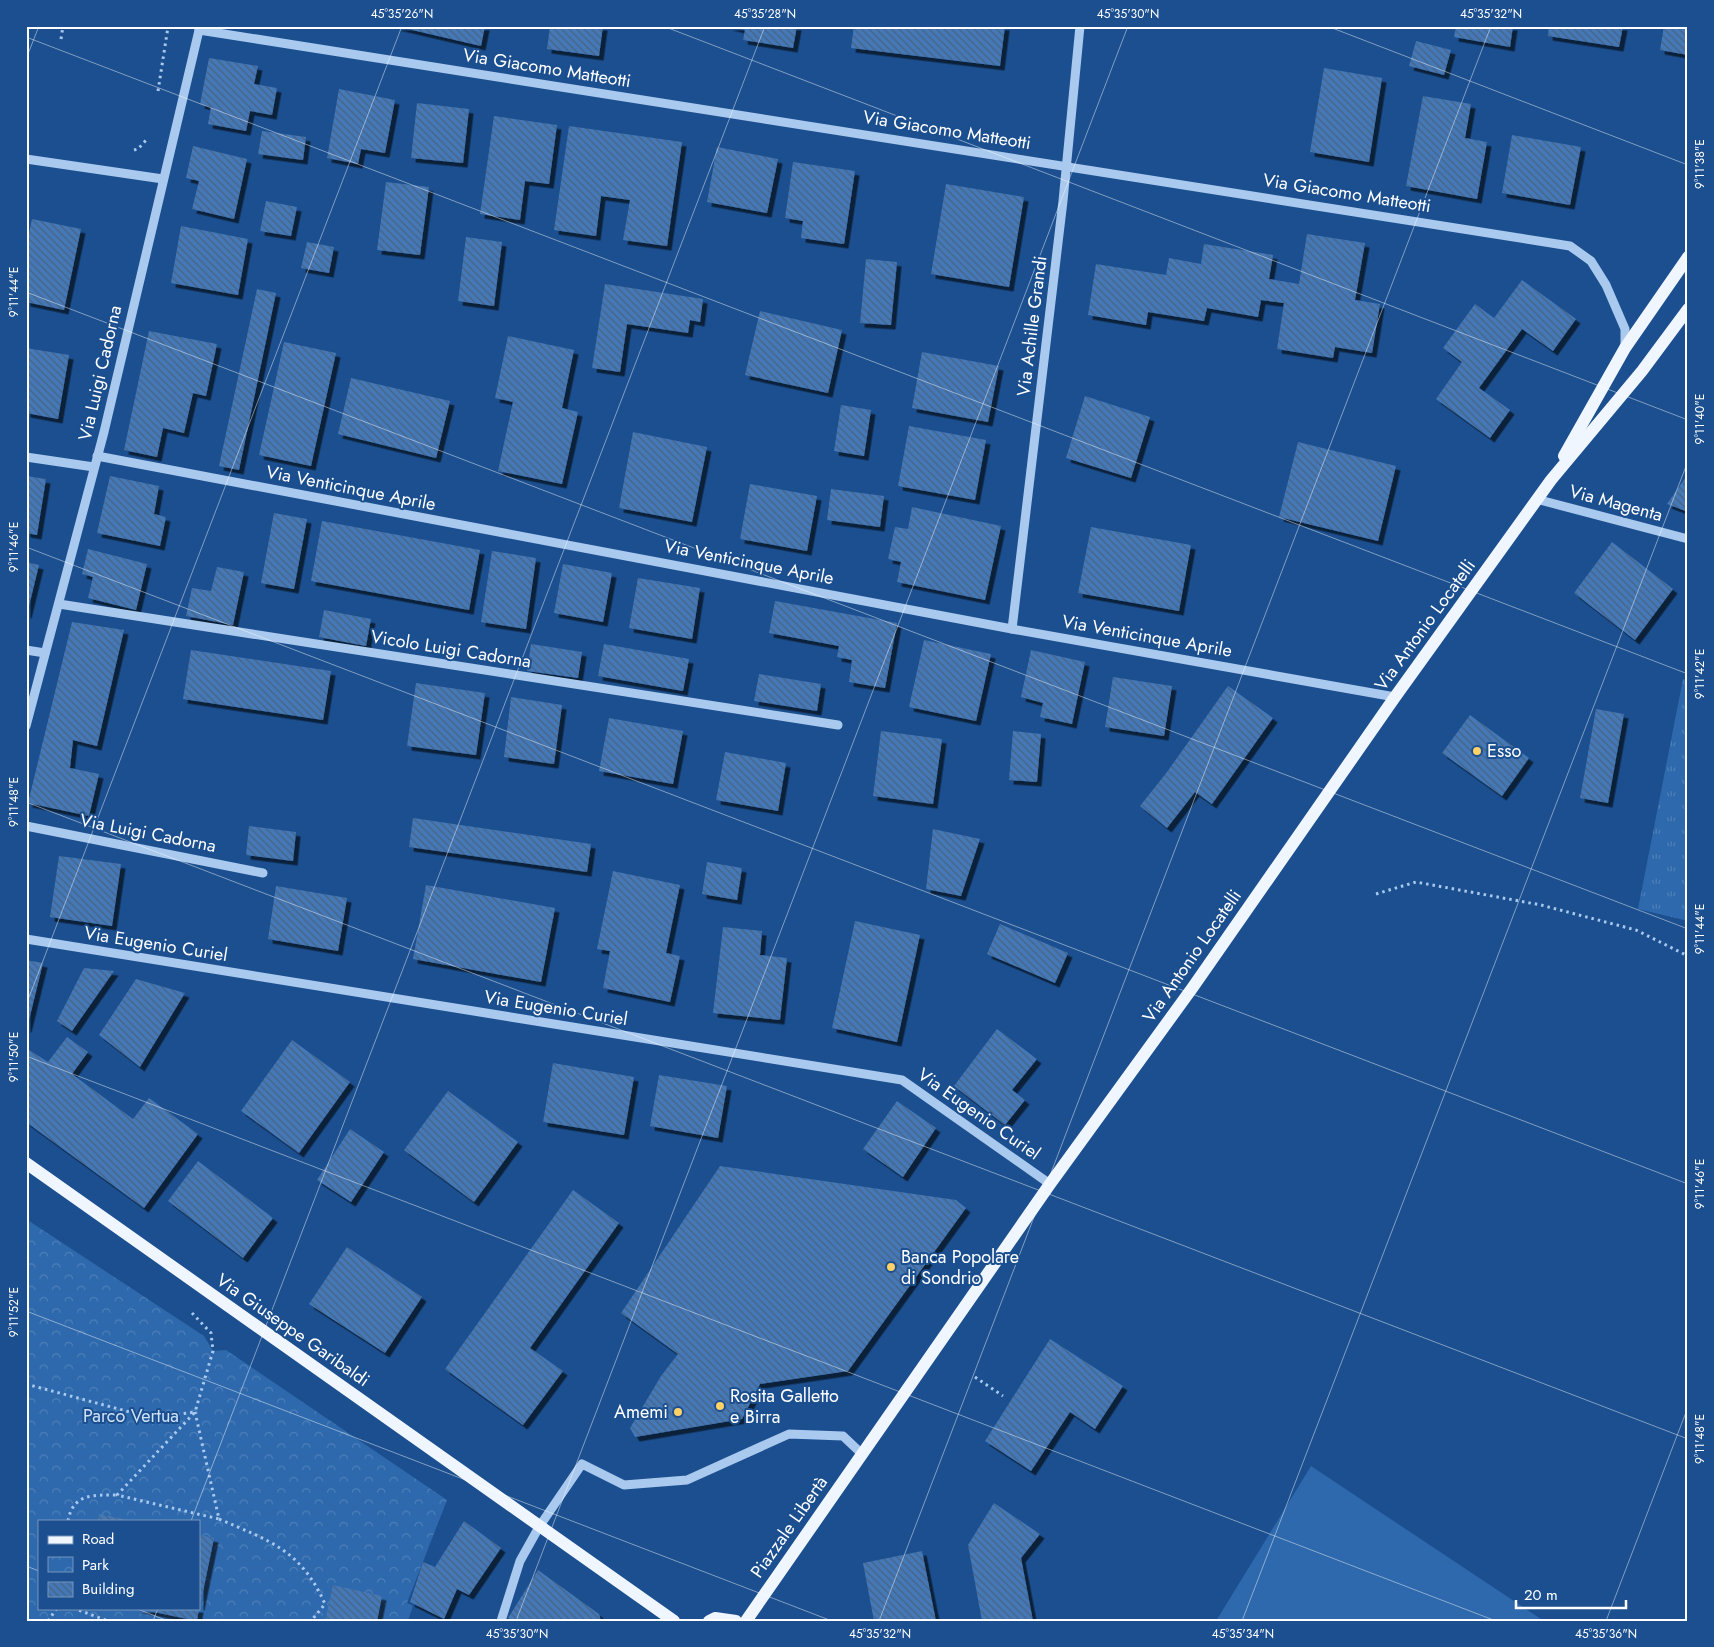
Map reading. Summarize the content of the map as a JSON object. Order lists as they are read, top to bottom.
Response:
{
  "streets": {
    "main road": ["Via Antonio Locatelli", "Via Giuseppe Garibaldi", "Piazzale Libertà"],
    "street": [
      "Via Giacomo Matteotti",
      "Via Achille Grandi",
      "Via Luigi Cadorna",
      "Via Venticinque Aprile",
      "Via Magenta",
      "Vicolo Luigi Cadorna",
      "Via Eugenio Curiel"
    ]
  },
  "crossings": [
    ["Via Giacomo Matteotti", "Via Achille Grandi"],
    ["Via Giacomo Matteotti", "Via Luigi Cadorna"],
    ["Via Giacomo Matteotti", "Via Antonio Locatelli"],
    ["Via Achille Grandi", "Via Venticinque Aprile"],
    ["Via Luigi Cadorna", "Via Venticinque Aprile"],
    ["Via Luigi Cadorna", "Vicolo Luigi Cadorna"],
    ["Via Venticinque Aprile", "Via Antonio Locatelli"],
    ["Via Magenta", "Via Antonio Locatelli"],
    ["Via Antonio Locatelli", "Via Eugenio Curiel"],
    ["Via Antonio Locatelli", "Piazzale Libertà"]
  ],
  "parks": ["Parco Vertua"],
  "places": [
    "Esso",
    "Banca Popolare di Sondrio",
    "Rosita Galletto e Birra",
    "Amemi"
  ],
  "legend": ["Road", "Park", "Building"],
  "scale_bar": "20 m",
  "coordinates": [
    "45°35'26\"N",
    "45°35'28\"N",
    "45°35'30\"N",
    "45°35'32\"N",
    "9°11'38\"E",
    "9°11'44\"E",
    "9°11'40\"E",
    "9°11'46\"E",
    "9°11'42\"E",
    "9°11'48\"E",
    "9°11'50\"E",
    "9°11'52\"E",
    "45°35'34\"N",
    "45°35'36\"N"
  ]
}
